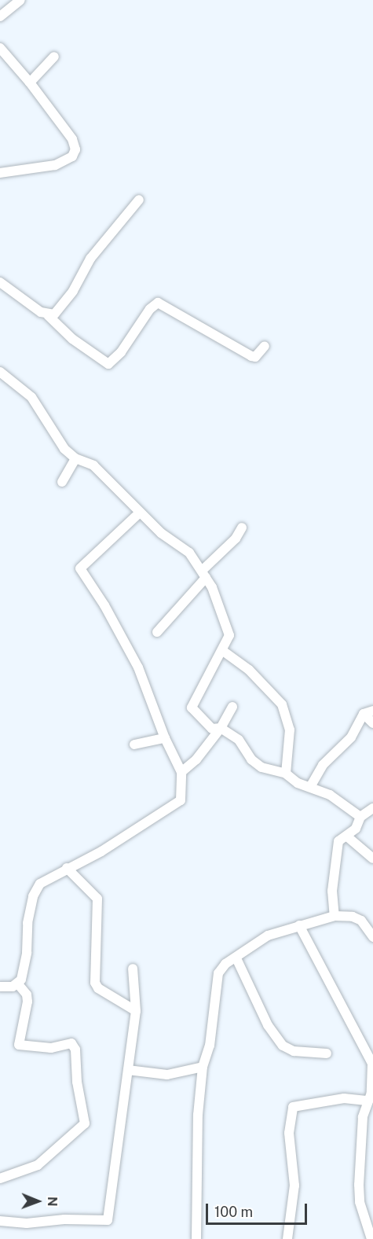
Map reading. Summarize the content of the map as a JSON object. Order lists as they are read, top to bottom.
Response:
{
  "scale_bar": "100 m",
  "north": "right"
}
